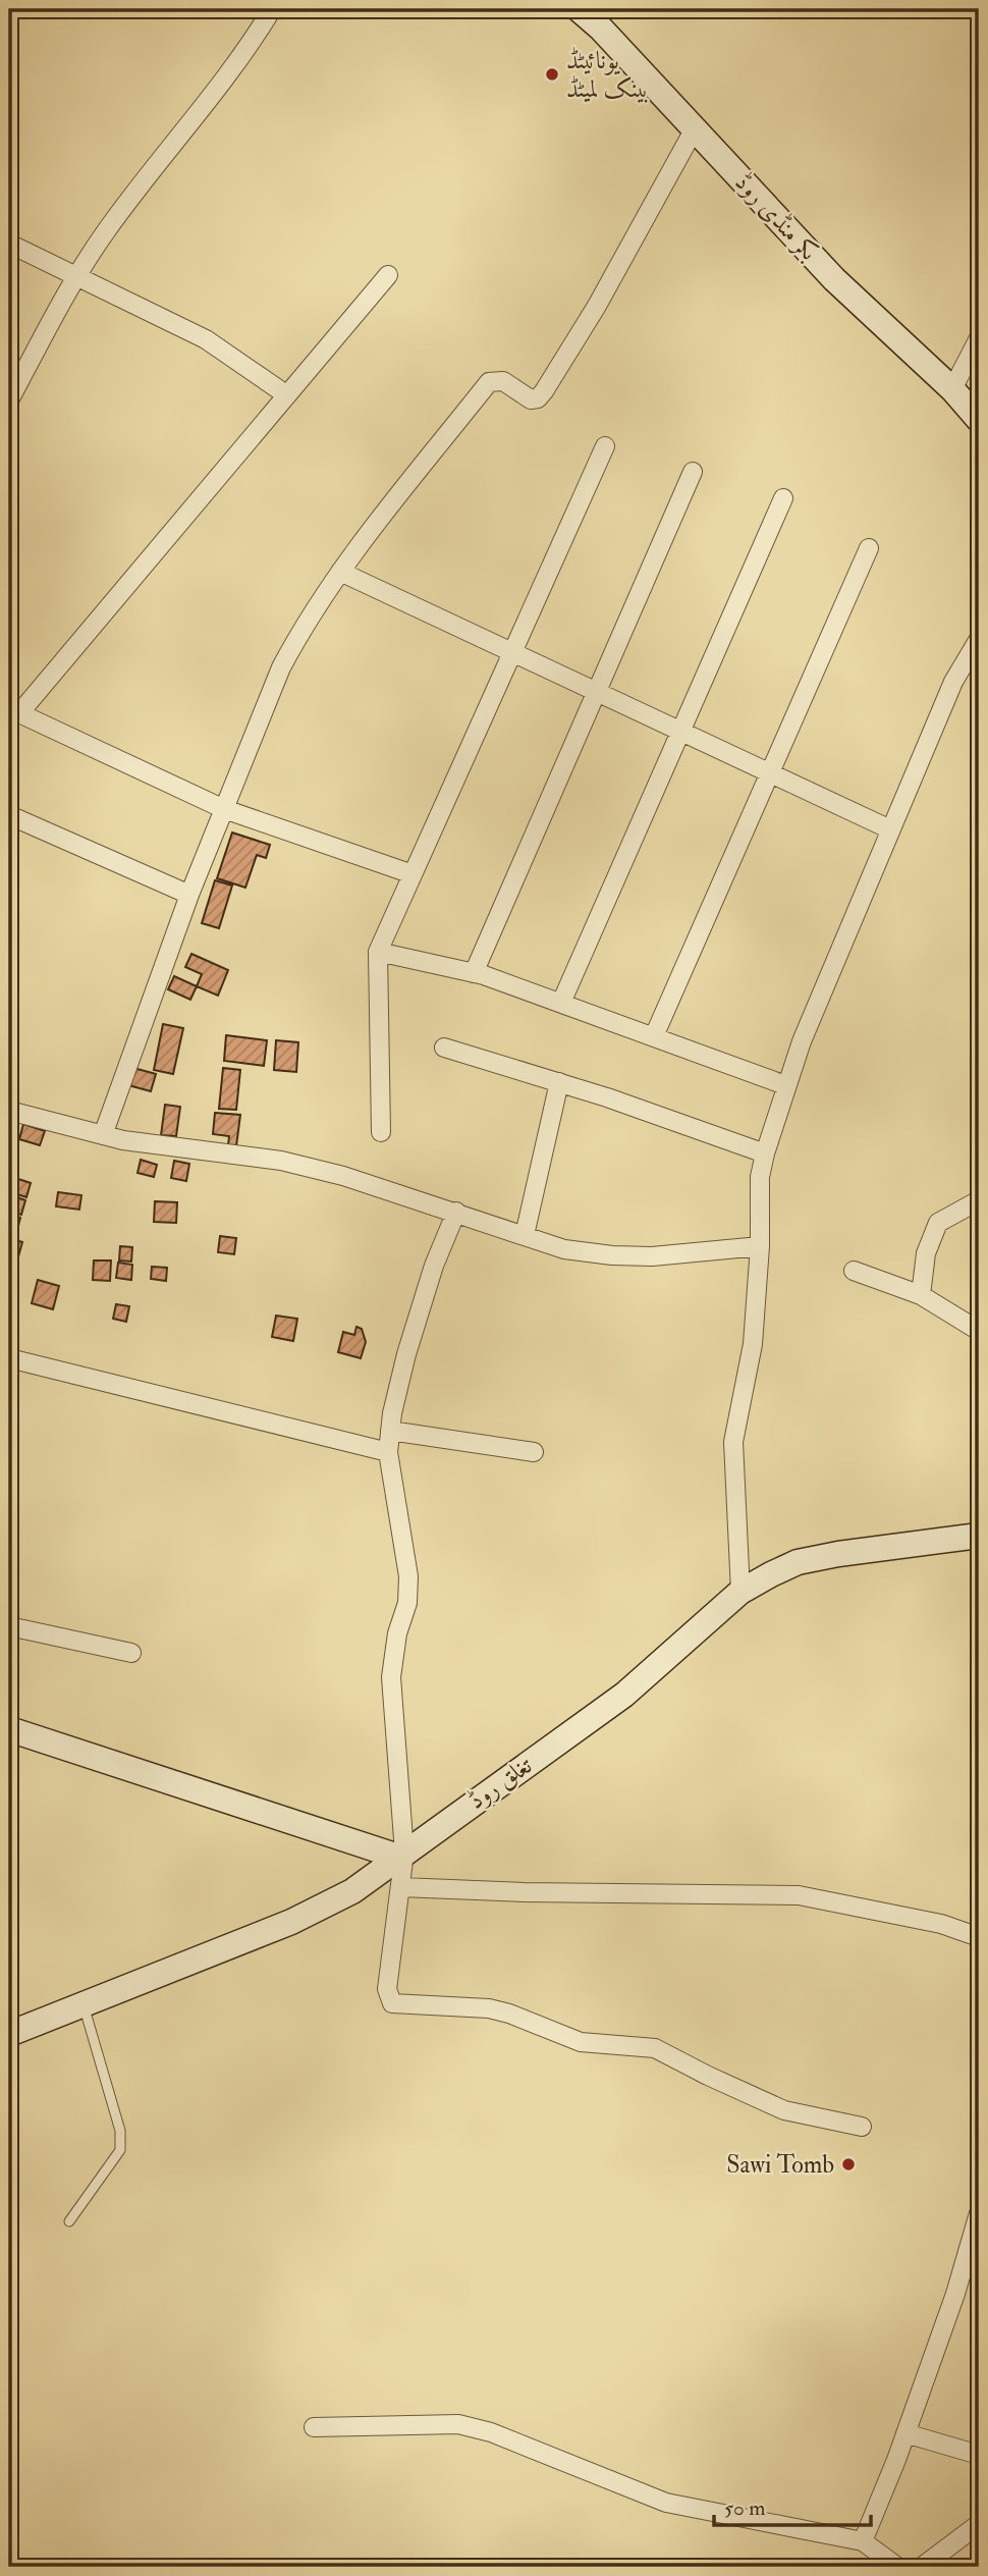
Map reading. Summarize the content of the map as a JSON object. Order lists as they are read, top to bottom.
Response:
{
  "streets": {
    "street": ["بکر منڈی روڈ", "تغلق روڈ"]
  },
  "places": ["یونائیٹڈ بینک لمیٹڈ", "Sawi Tomb"],
  "scale_bar": "50 m"
}
